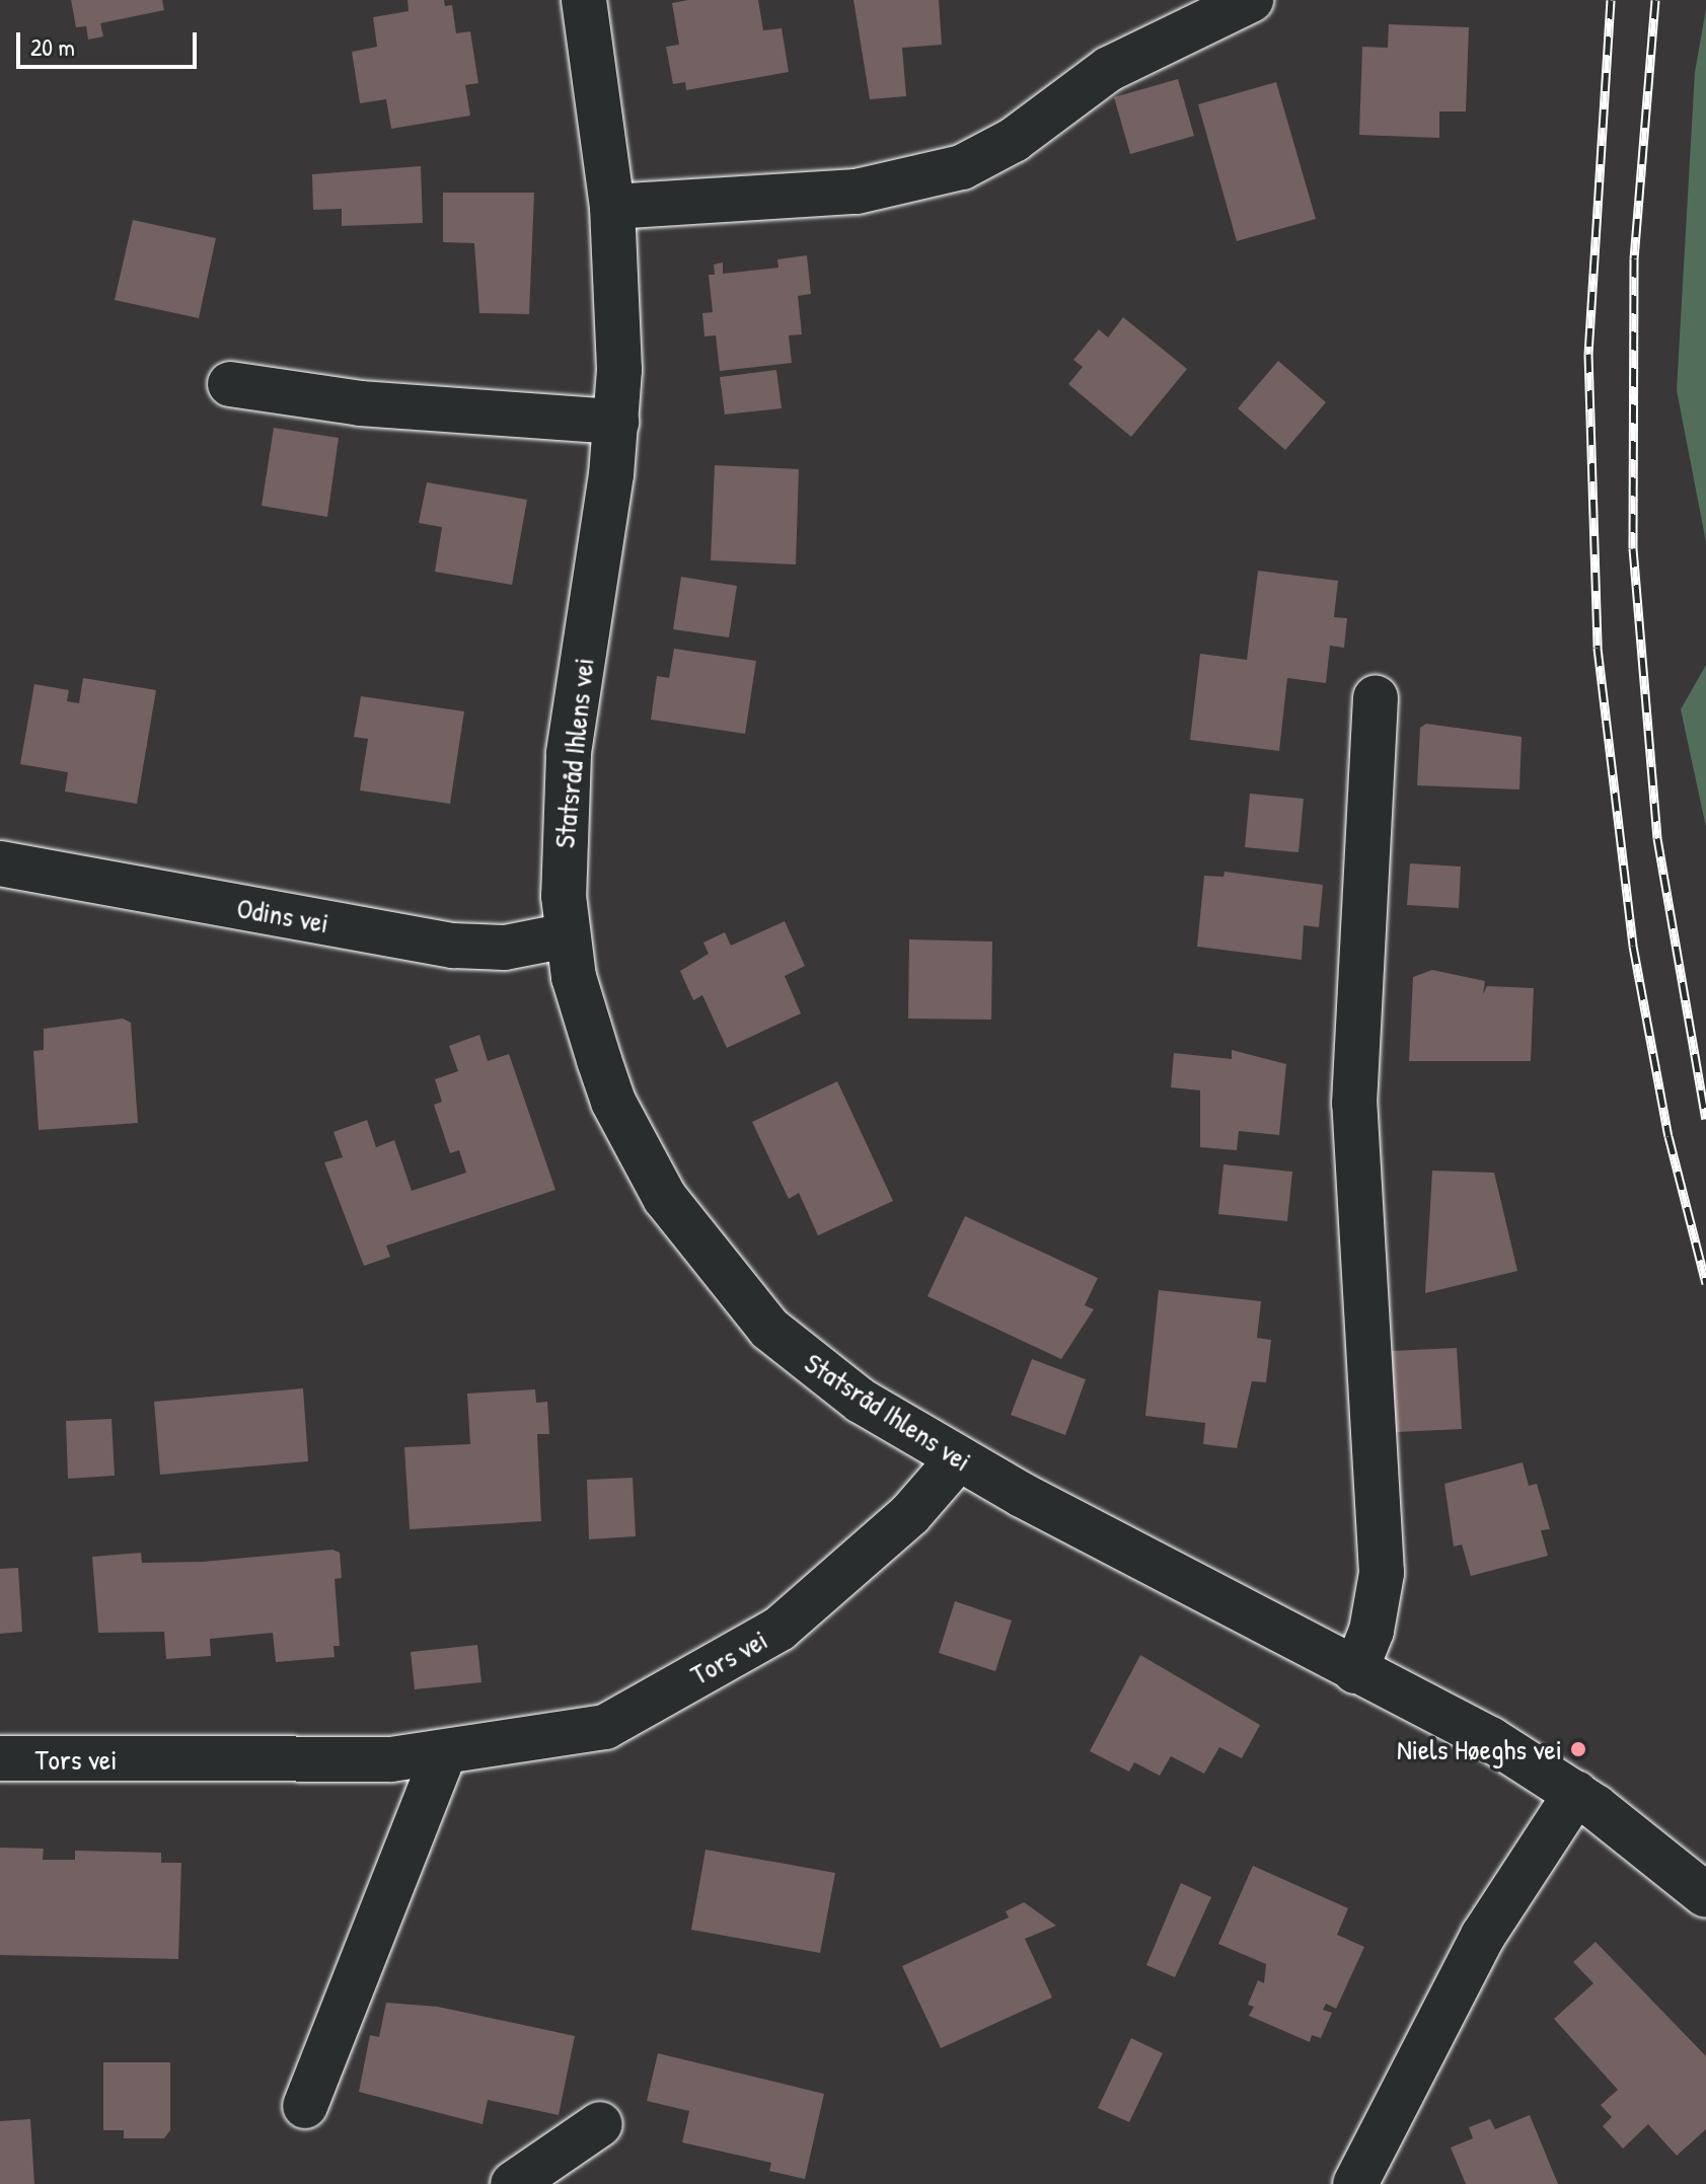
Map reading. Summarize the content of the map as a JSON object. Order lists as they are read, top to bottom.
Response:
{
  "streets": {
    "street": ["Statsråd Ihlens vei", "Odins vei", "Tors vei"]
  },
  "crossings": [
    ["Statsråd Ihlens vei", "Odins vei"],
    ["Statsråd Ihlens vei", "Tors vei"]
  ],
  "places": ["Niels Høeghs vei"],
  "scale_bar": "20 m"
}
